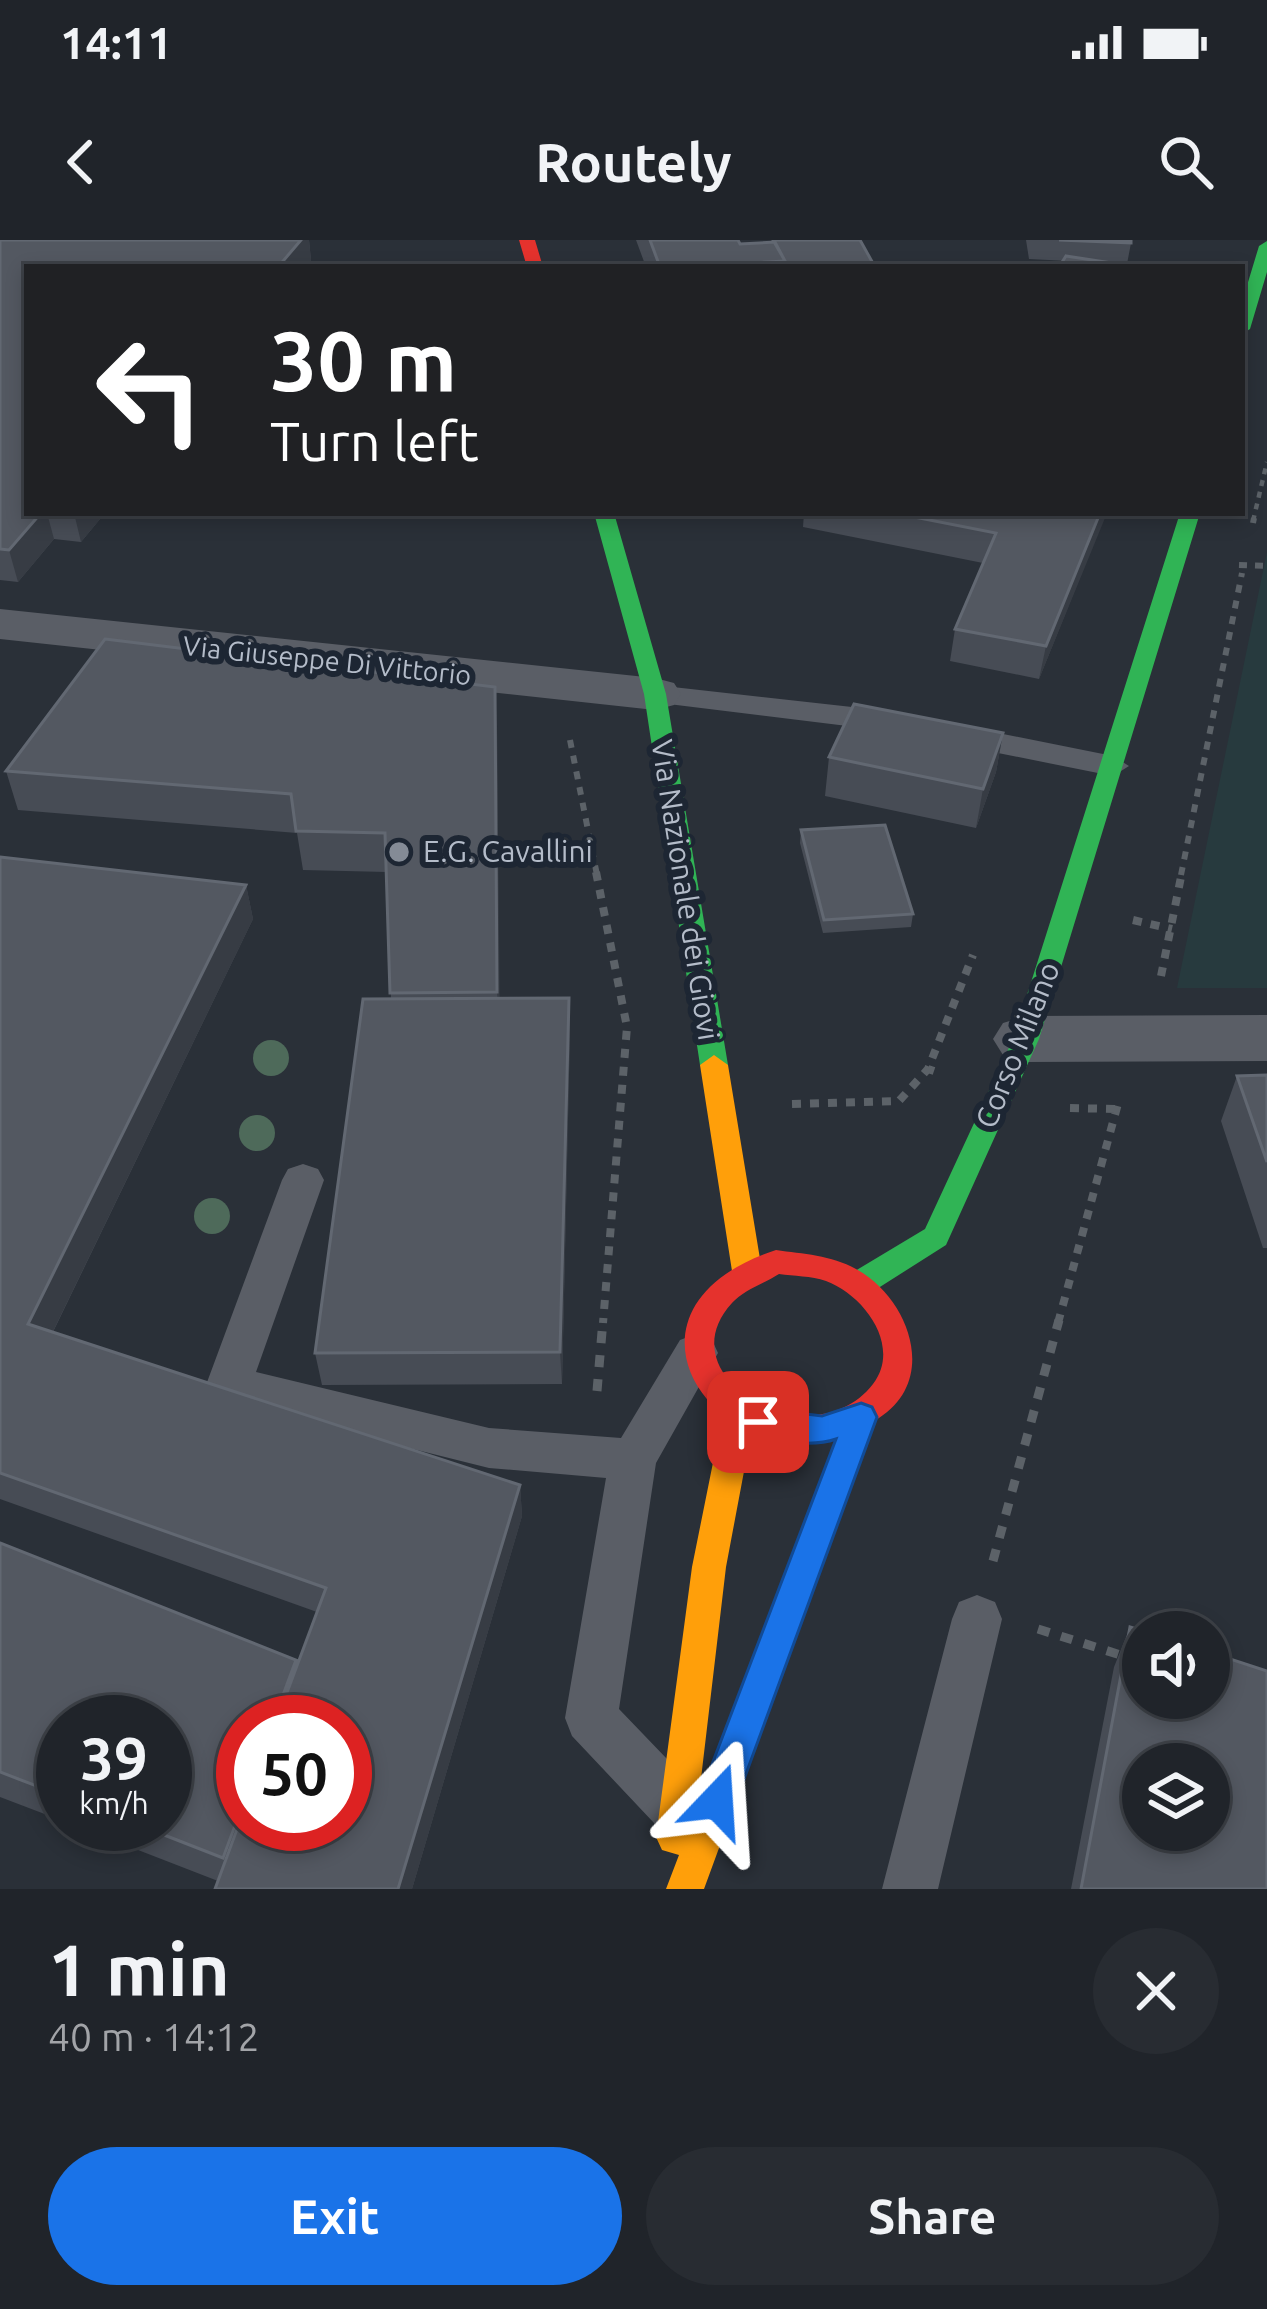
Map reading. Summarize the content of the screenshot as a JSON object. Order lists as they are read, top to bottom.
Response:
{
  "streets": {
    "main road": ["Via Nazionale dei Giovi", "Corso Milano"],
    "street": ["Via Giuseppe Di Vittorio"]
  },
  "crossings": [
    ["Via Giuseppe Di Vittorio", "Via Nazionale dei Giovi"],
    ["Via Nazionale dei Giovi", "Corso Milano"]
  ],
  "places": ["E.G. Cavallini"],
  "page": {
    "status": "14:11",
    "header": "Routely",
    "turn": ["30 m", "Turn left"],
    "speed": "39 km/h",
    "limit": "50",
    "heading": ["1 min", "40 m · 14:12"],
    "buttons": ["Exit", "Share"]
  }
}
